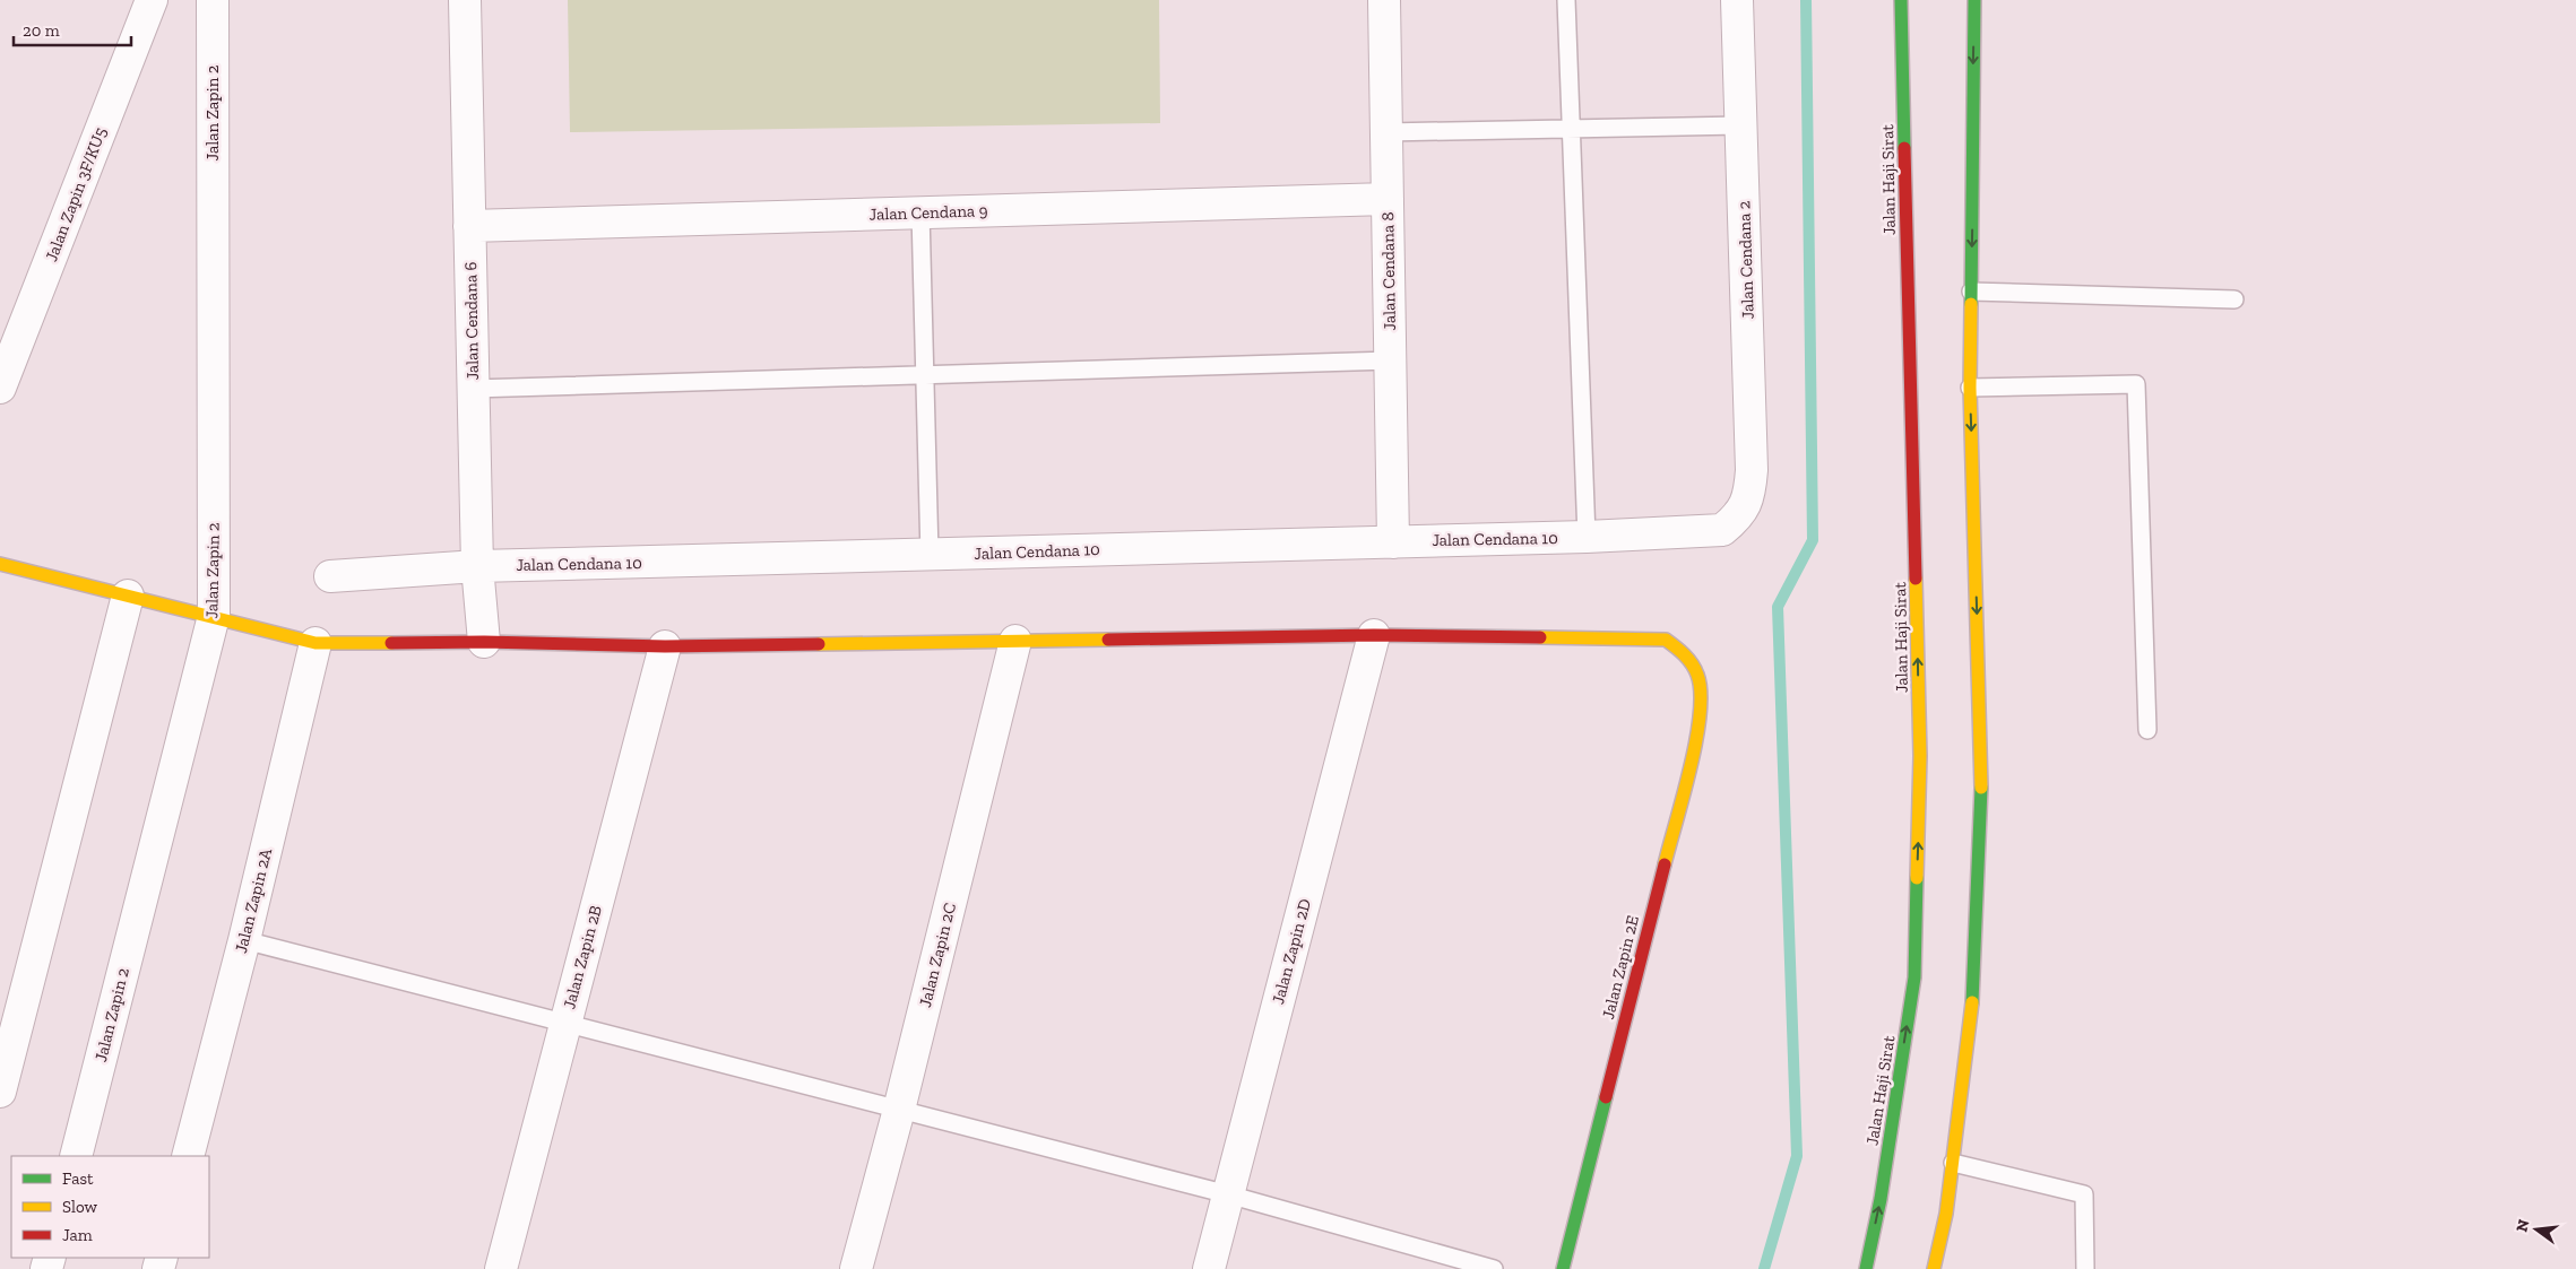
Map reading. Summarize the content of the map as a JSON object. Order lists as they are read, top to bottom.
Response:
{
  "streets": {
    "main road": ["Jalan Haji Sirat", "Jalan Zapin 2E"],
    "street": [
      "Jalan Zapin 2",
      "Jalan Zapin 3F/KU5",
      "Jalan Cendana 9",
      "Jalan Cendana 2",
      "Jalan Cendana 8",
      "Jalan Cendana 6",
      "Jalan Cendana 10",
      "Jalan Zapin 2A",
      "Jalan Zapin 2D",
      "Jalan Zapin 2C",
      "Jalan Zapin 2B"
    ]
  },
  "crossings": [
    ["Jalan Cendana 9", "Jalan Cendana 8"],
    ["Jalan Cendana 9", "Jalan Cendana 6"],
    ["Jalan Cendana 2", "Jalan Cendana 10"],
    ["Jalan Cendana 8", "Jalan Cendana 10"],
    ["Jalan Cendana 6", "Jalan Cendana 10"],
    ["Jalan Zapin 2D", "Jalan Zapin 2E"]
  ],
  "legend": ["Fast", "Slow", "Jam"],
  "scale_bar": "20 m",
  "north": "left"
}
